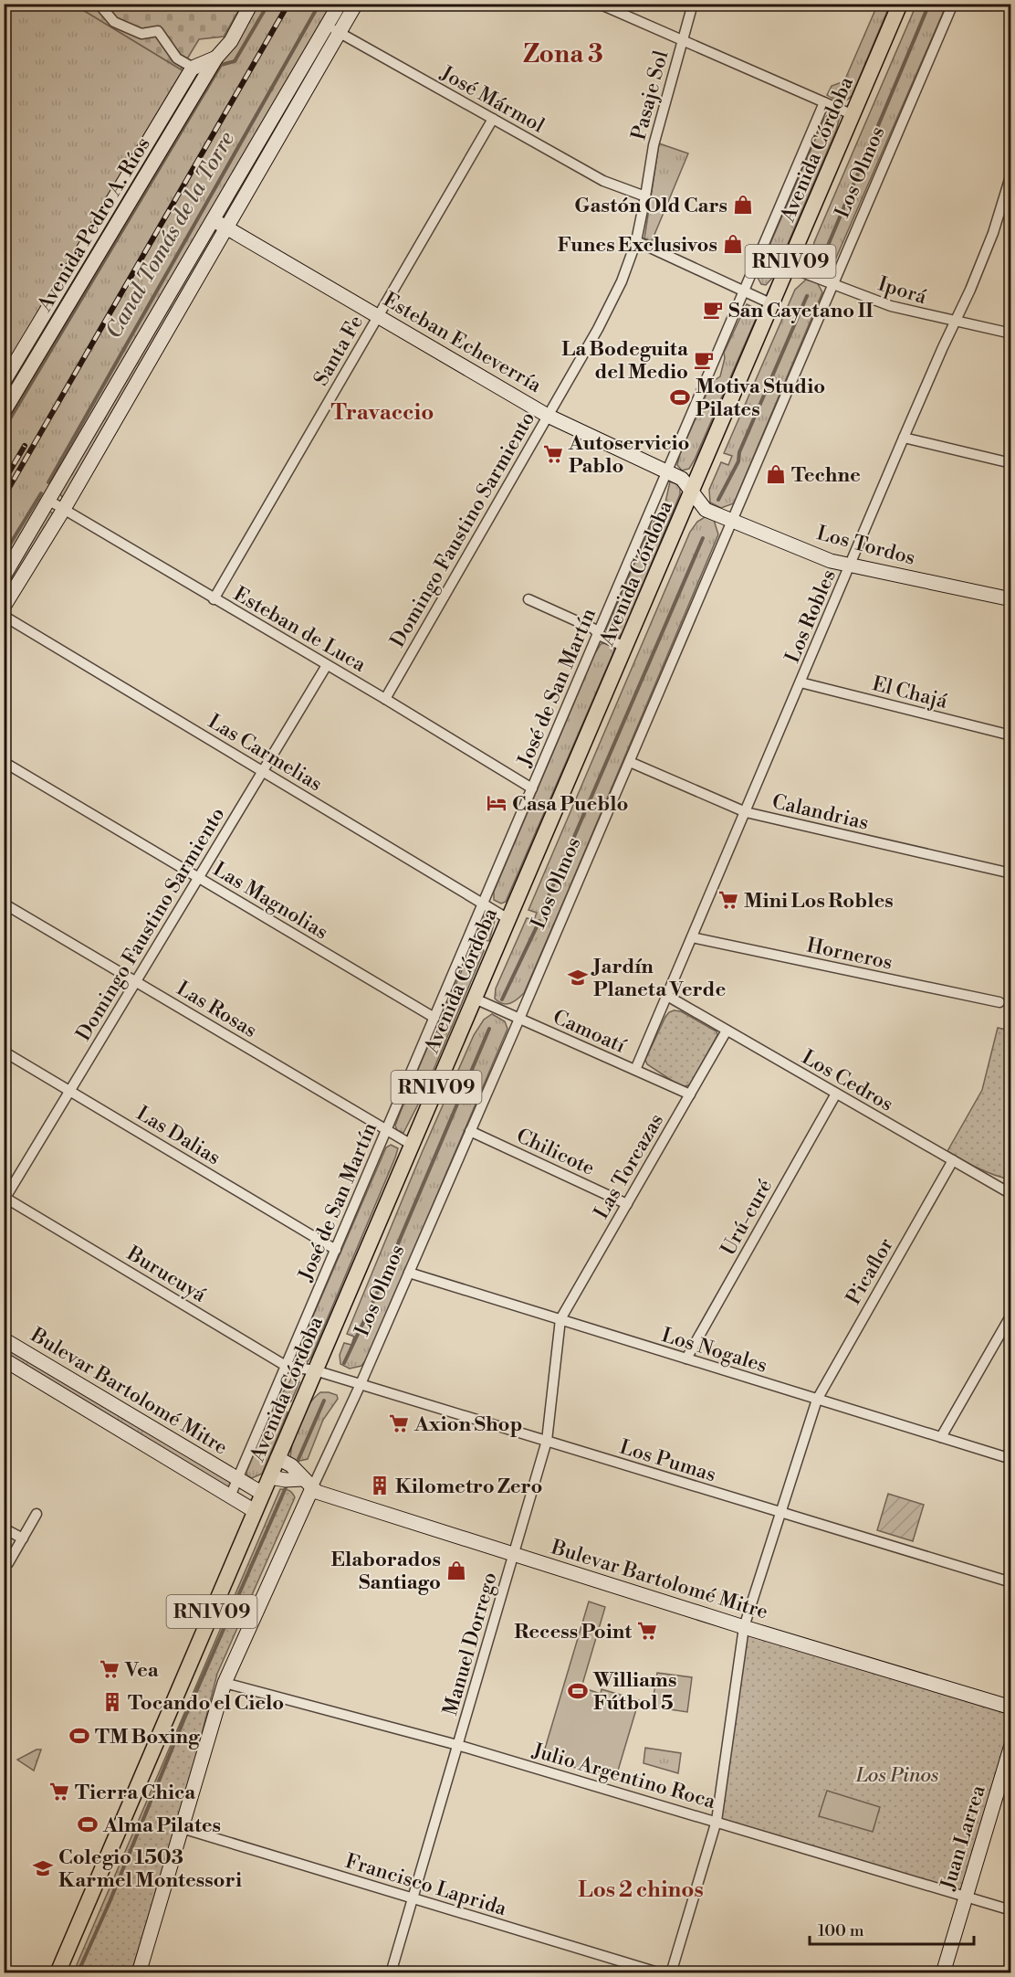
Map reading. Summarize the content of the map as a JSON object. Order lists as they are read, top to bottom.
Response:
{
  "streets": {
    "main road": ["Avenida Córdoba", "RN1V09"],
    "street": [
      "Pasaje Sol",
      "José Mármol",
      "Los Olmos",
      "Avenida Pedro A. Ríos",
      "Iporá",
      "Esteban Echeverría",
      "Santa Fe",
      "Domingo Faustino Sarmiento",
      "Los Tordos",
      "Los Robles",
      "Esteban de Luca",
      "José de San Martín",
      "El Chajá",
      "Las Carmelias",
      "Calandrias",
      "Las Magnolias",
      "Horneros",
      "Las Rosas",
      "Camoatí",
      "Los Cedros",
      "Las Dalias",
      "Chilicote",
      "Las Torcazas",
      "Urú-curé",
      "Picaflor",
      "Burucuyá",
      "Los Nogales",
      "Bulevar Bartolomé Mitre",
      "Los Pumas",
      "Manuel Dorrego",
      "Julio Argentino Roca",
      "Juan Larrea",
      "Francisco Laprida"
    ]
  },
  "crossings": [
    ["Pasaje Sol", "José Mármol"],
    ["Pasaje Sol", "Domingo Faustino Sarmiento"],
    ["José Mármol", "Santa Fe"],
    ["José Mármol", "Domingo Faustino Sarmiento"],
    ["Avenida Córdoba", "Iporá"],
    ["Avenida Córdoba", "Esteban Echeverría"],
    ["Avenida Córdoba", "Los Tordos"],
    ["Avenida Córdoba", "Las Carmelias"],
    ["Avenida Córdoba", "Las Rosas"],
    ["Avenida Córdoba", "Camoatí"],
    ["Avenida Córdoba", "Burucuyá"],
    ["Avenida Córdoba", "Bulevar Bartolomé Mitre"],
    ["Avenida Córdoba", "Los Pumas"],
    ["Los Olmos", "Iporá"],
    ["Los Olmos", "Los Tordos"],
    ["Los Olmos", "Calandrias"],
    ["Los Olmos", "Camoatí"],
    ["Los Olmos", "Chilicote"],
    ["Los Olmos", "Los Nogales"],
    ["Los Olmos", "Bulevar Bartolomé Mitre"],
    ["Los Olmos", "Los Pumas"],
    ["Los Olmos", "Julio Argentino Roca"],
    ["Los Olmos", "Francisco Laprida"],
    ["Iporá", "Los Robles"],
    ["Esteban Echeverría", "Santa Fe"],
    ["Esteban Echeverría", "Domingo Faustino Sarmiento"],
    ["Esteban Echeverría", "Los Tordos"],
    ["Esteban Echeverría", "José de San Martín"],
    ["Santa Fe", "Esteban de Luca"],
    ["Domingo Faustino Sarmiento", "Esteban de Luca"],
    ["Domingo Faustino Sarmiento", "Las Carmelias"],
    ["Domingo Faustino Sarmiento", "Las Magnolias"],
    ["Domingo Faustino Sarmiento", "Las Rosas"],
    ["Domingo Faustino Sarmiento", "Las Dalias"],
    ["Domingo Faustino Sarmiento", "Burucuyá"],
    ["Los Tordos", "Los Robles"],
    ["Los Robles", "El Chajá"],
    ["Los Robles", "Calandrias"],
    ["Los Robles", "Horneros"],
    ["Los Robles", "Camoatí"],
    ["Los Robles", "Los Cedros"],
    ["Esteban de Luca", "José de San Martín"],
    ["José de San Martín", "Las Carmelias"],
    ["José de San Martín", "Las Magnolias"],
    ["José de San Martín", "Las Rosas"],
    ["José de San Martín", "Las Dalias"],
    ["José de San Martín", "Burucuyá"],
    ["José de San Martín", "Bulevar Bartolomé Mitre"],
    ["Camoatí", "Las Torcazas"],
    ["Los Cedros", "Las Torcazas"],
    ["Los Cedros", "Urú-curé"],
    ["Los Cedros", "Picaflor"],
    ["Chilicote", "Las Torcazas"],
    ["Las Torcazas", "Los Nogales"],
    ["Las Torcazas", "Manuel Dorrego"],
    ["Urú-curé", "Los Nogales"],
    ["Picaflor", "Los Nogales"],
    ["Picaflor", "Bulevar Bartolomé Mitre"],
    ["Picaflor", "Los Pumas"],
    ["Picaflor", "Julio Argentino Roca"],
    ["Burucuyá", "Los Pumas"],
    ["Los Nogales", "Manuel Dorrego"],
    ["Bulevar Bartolomé Mitre", "Manuel Dorrego"],
    ["Los Pumas", "Manuel Dorrego"],
    ["Manuel Dorrego", "Julio Argentino Roca"],
    ["Manuel Dorrego", "Francisco Laprida"],
    ["Julio Argentino Roca", "Juan Larrea"]
  ],
  "districts": ["Zona 3", "Travaccio", "Los 2 chinos"],
  "water": ["Canal Tomás de la Torre"],
  "parks": ["Los Pinos"],
  "places": {
    "shop": [
      "Gastón Old Cars",
      "Funes Exclusivos",
      "Techne",
      "Elaborados Santiago"
    ],
    "cafe": ["San Cayetano II", "La Bodeguita del Medio"],
    "sports": [
      "Motiva Studio Pilates",
      "Williams Fútbol 5",
      "TM Boxing",
      "Alma Pilates"
    ],
    "supermarket": [
      "Autoservicio Pablo",
      "Mini Los Robles",
      "Axion Shop",
      "Recess Point",
      "Vea",
      "Tierra Chica"
    ],
    "hotel": ["Casa Pueblo"],
    "school or university": ["Jardín Planeta Verde", "Colegio 1503 Karmel Montessori"],
    "building": ["Kilometro Zero", "Tocando el Cielo"]
  },
  "scale_bar": "100 m"
}
